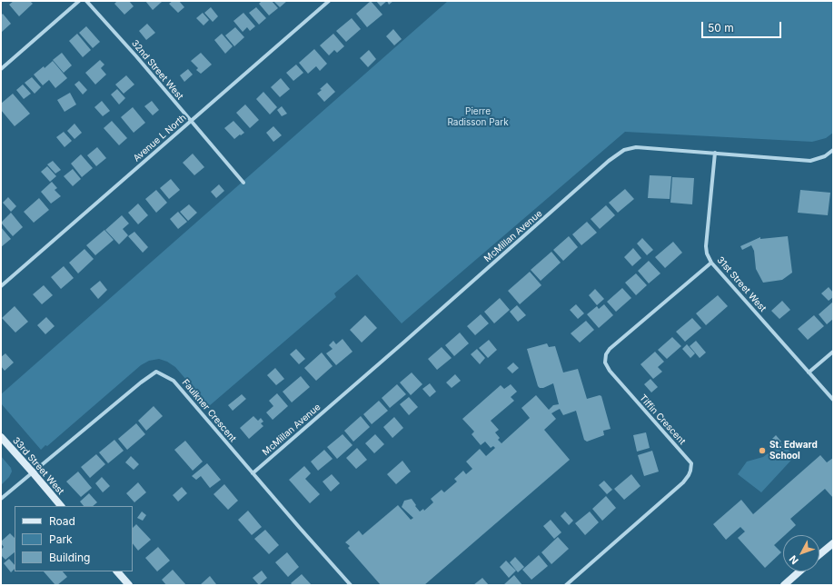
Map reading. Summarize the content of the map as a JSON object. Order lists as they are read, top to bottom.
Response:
{
  "streets": {
    "main road": ["33rd Street West"],
    "street": [
      "32nd Street West",
      "Avenue L North",
      "McMillan Avenue",
      "31st Street West",
      "Faulkner Crescent",
      "Tiffin Crescent"
    ]
  },
  "crossings": [
    ["32nd Street West", "Avenue L North"],
    ["McMillan Avenue", "31st Street West"],
    ["McMillan Avenue", "Faulkner Crescent"],
    ["31st Street West", "Tiffin Crescent"],
    ["Faulkner Crescent", "33rd Street West"]
  ],
  "parks": ["Pierre Radisson Park"],
  "places": ["St. Edward School"],
  "legend": ["Road", "Park", "Building"],
  "scale_bar": "50 m",
  "north": "bottom left"
}
